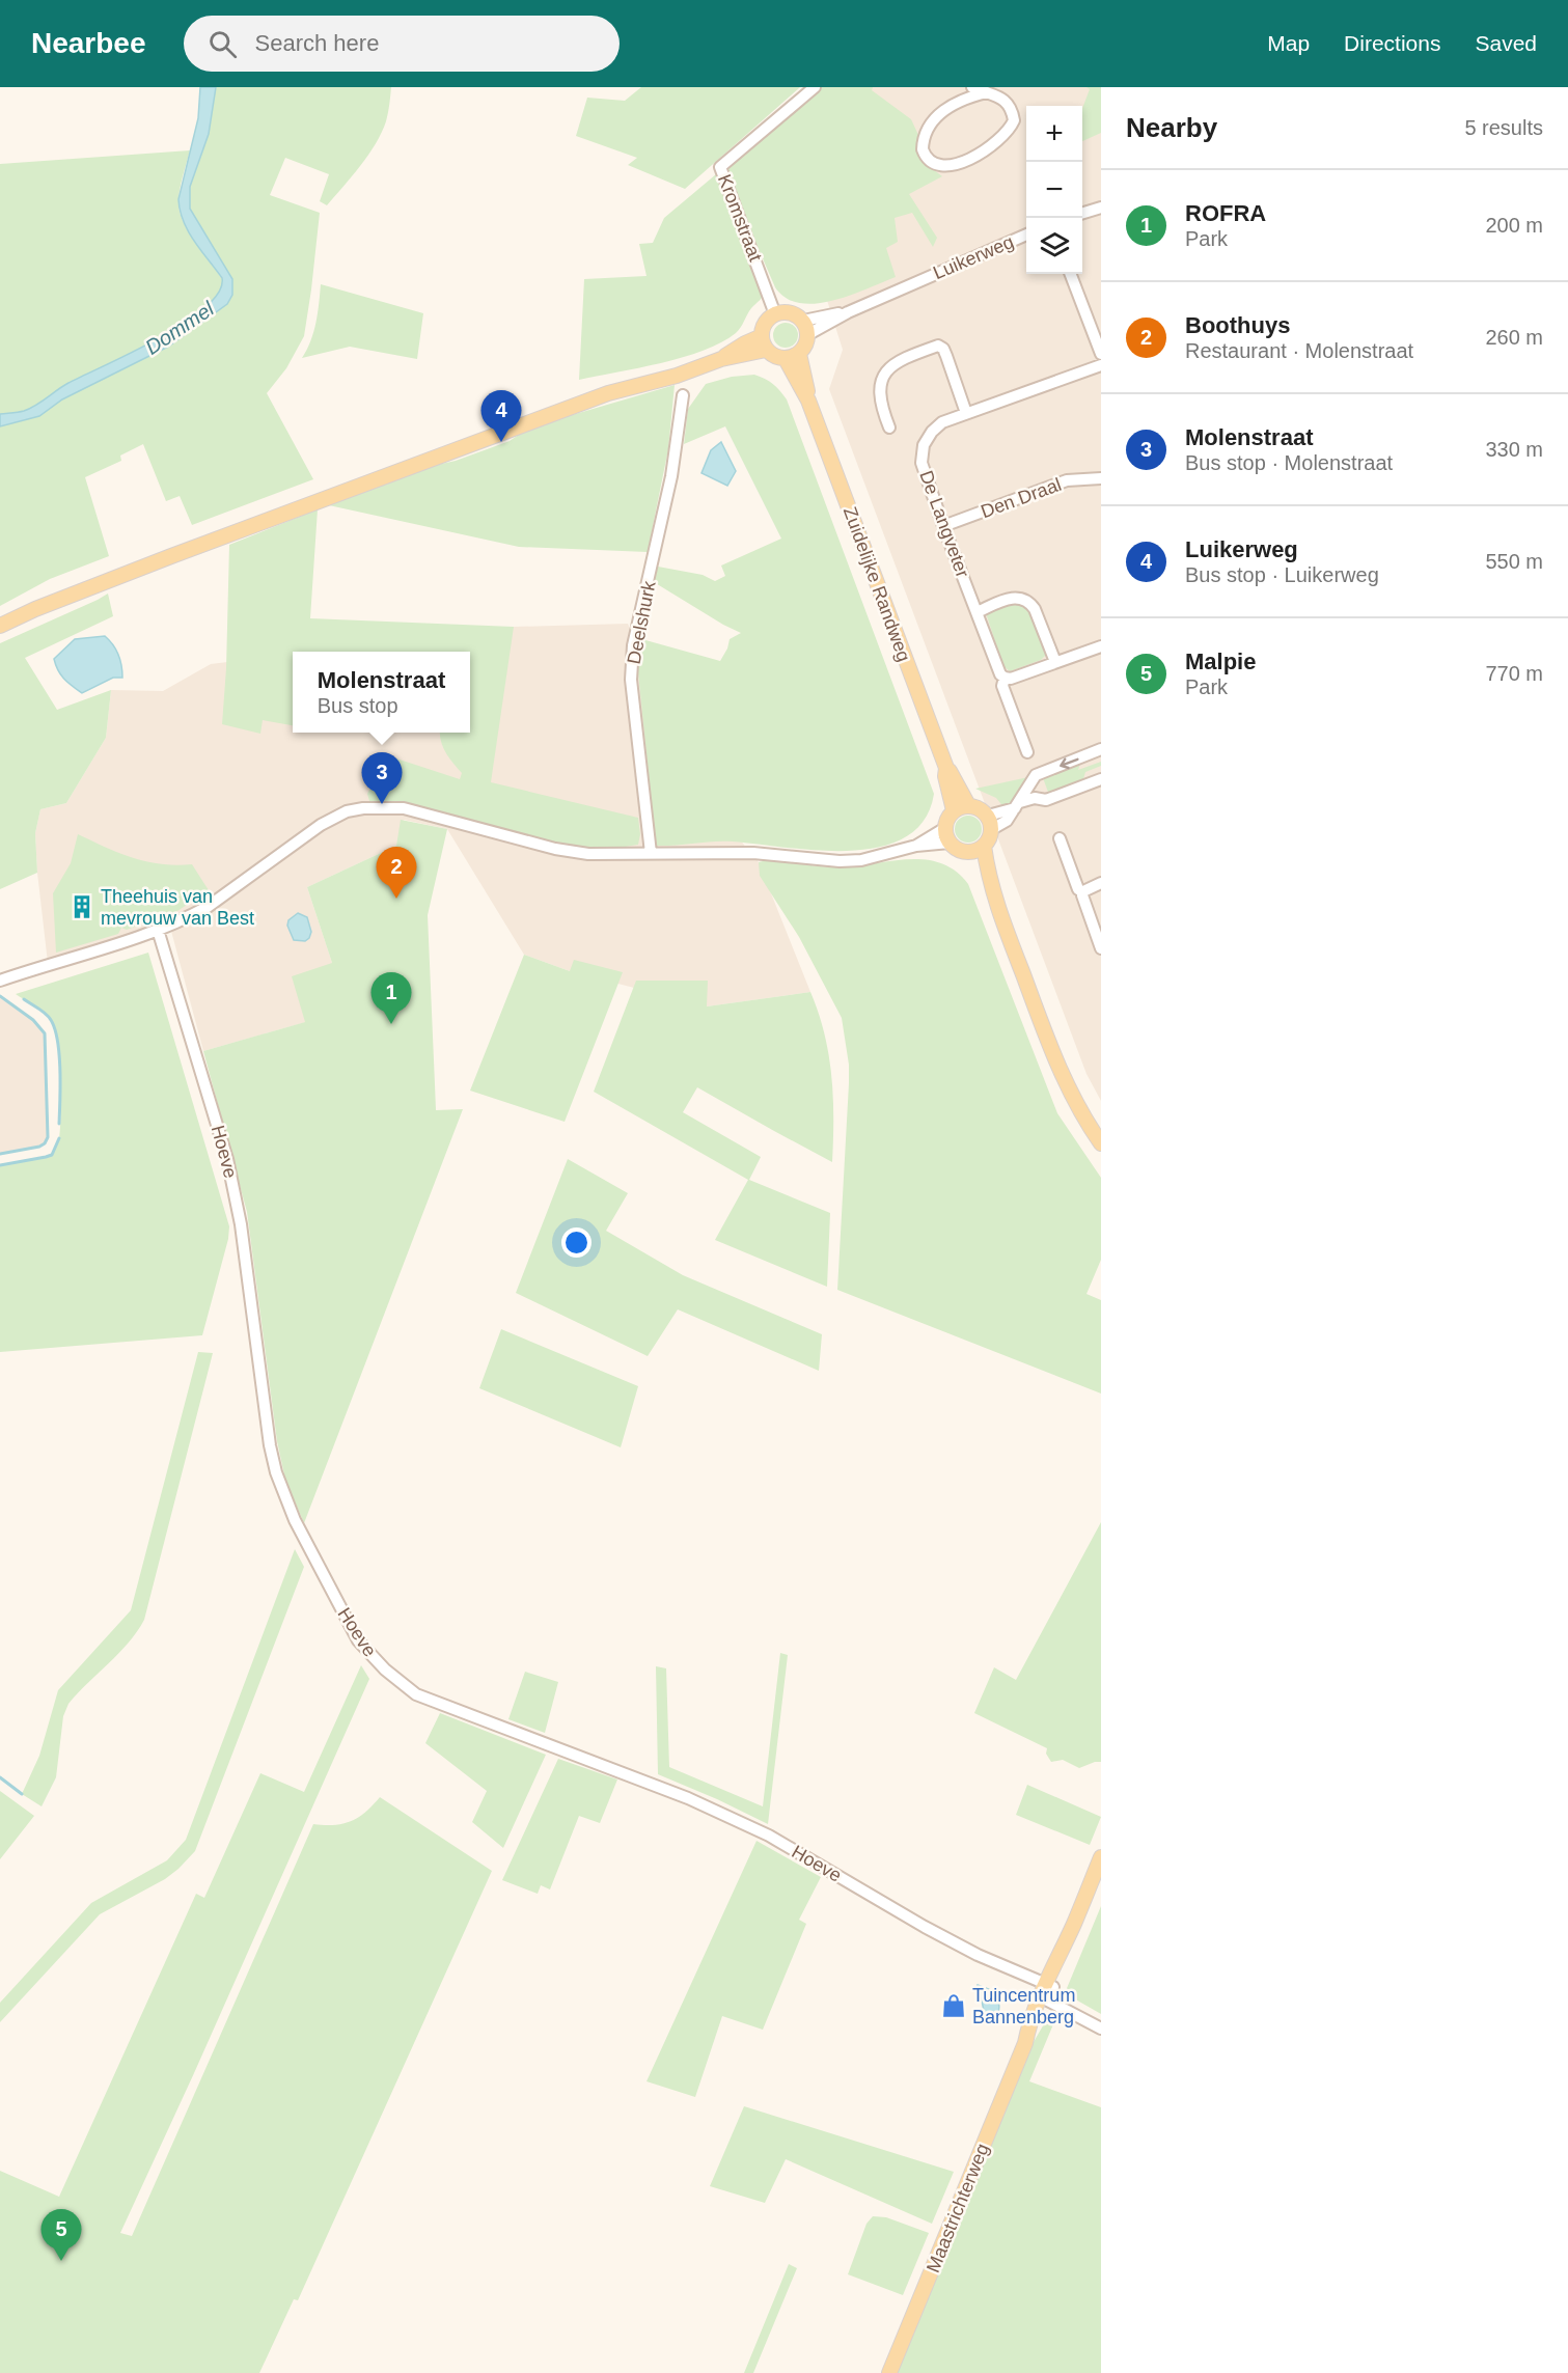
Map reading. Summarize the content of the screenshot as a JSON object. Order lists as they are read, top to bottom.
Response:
{
  "streets": {
    "main road": ["Zuidelijke Randweg", "Maastrichterweg"],
    "street": [
      "Kromstraat",
      "Luikerweg",
      "Den Draal",
      "De Langveter",
      "Deelshurk",
      "Hoeve"
    ]
  },
  "crossings": [
    ["Kromstraat", "Luikerweg"],
    ["Kromstraat", "Zuidelijke Randweg"],
    ["Luikerweg", "Zuidelijke Randweg"],
    ["Den Draal", "De Langveter"],
    ["Hoeve", "Maastrichterweg"]
  ],
  "water": ["Dommel"],
  "places": {
    "building": ["Theehuis van mevrouw van Best"],
    "shop": ["Tuincentrum Bannenberg"]
  },
  "page": {
    "header": "Nearbee",
    "search": "Search here",
    "nav": ["Map", "Directions", "Saved"],
    "heading": ["Nearby", "5 results"],
    "map_buttons": ["+", "−"],
    "list": [
      {
        "mark": "1",
        "name": "ROFRA",
        "note": "Park",
        "value": "200 m"
      },
      {
        "mark": "2",
        "name": "Boothuys",
        "note": "Restaurant · Molenstraat",
        "value": "260 m"
      },
      {
        "mark": "3",
        "name": "Molenstraat",
        "note": "Bus stop · Molenstraat",
        "value": "330 m"
      },
      {
        "mark": "4",
        "name": "Luikerweg",
        "note": "Bus stop · Luikerweg",
        "value": "550 m"
      },
      {
        "mark": "5",
        "name": "Malpie",
        "note": "Park",
        "value": "770 m"
      }
    ],
    "pins": [
      "4",
      "3",
      "2",
      "1",
      "5"
    ],
    "popup": ["Molenstraat", "Bus stop"]
  }
}
